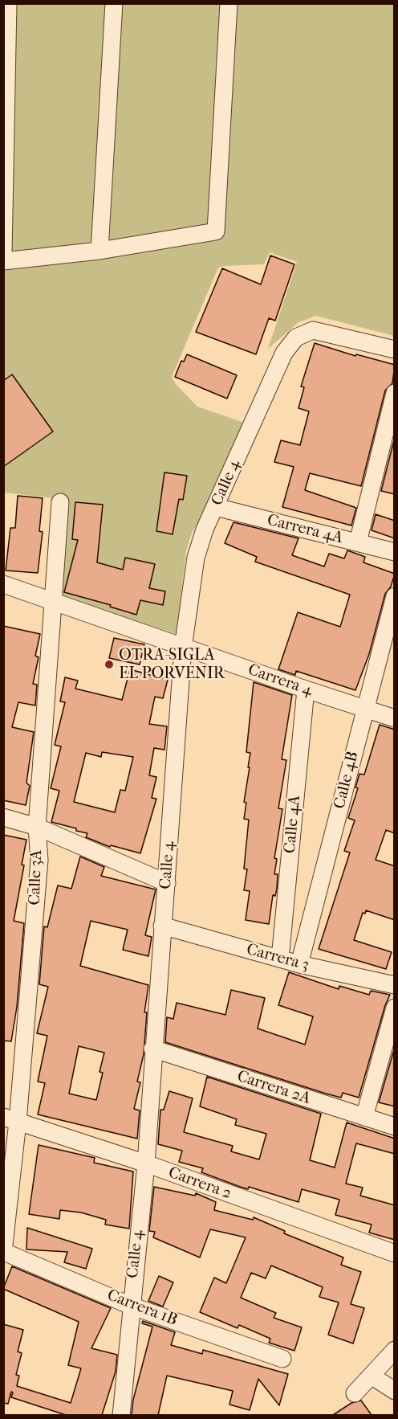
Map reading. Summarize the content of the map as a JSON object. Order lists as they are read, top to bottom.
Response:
{
  "streets": {
    "street": [
      "Calle 4",
      "Carrera 4A",
      "Carrera 4",
      "Calle 4B",
      "Calle 4A",
      "Calle 3A",
      "Carrera 3",
      "Carrera 2A",
      "Carrera 2",
      "Carrera 1B"
    ]
  },
  "crossings": [
    ["Calle 4", "Carrera 4A"],
    ["Calle 4", "Carrera 4"],
    ["Calle 4", "Carrera 3"],
    ["Calle 4", "Carrera 2A"],
    ["Calle 4", "Carrera 2"],
    ["Calle 4", "Carrera 1B"],
    ["Carrera 4", "Calle 4B"],
    ["Carrera 4", "Calle 4A"],
    ["Carrera 4", "Calle 3A"],
    ["Calle 4B", "Carrera 3"],
    ["Calle 4A", "Carrera 3"],
    ["Calle 3A", "Carrera 2"],
    ["Calle 3A", "Carrera 1B"]
  ],
  "places": ["OTRA-SIGLA EL PORVENIR"]
}
